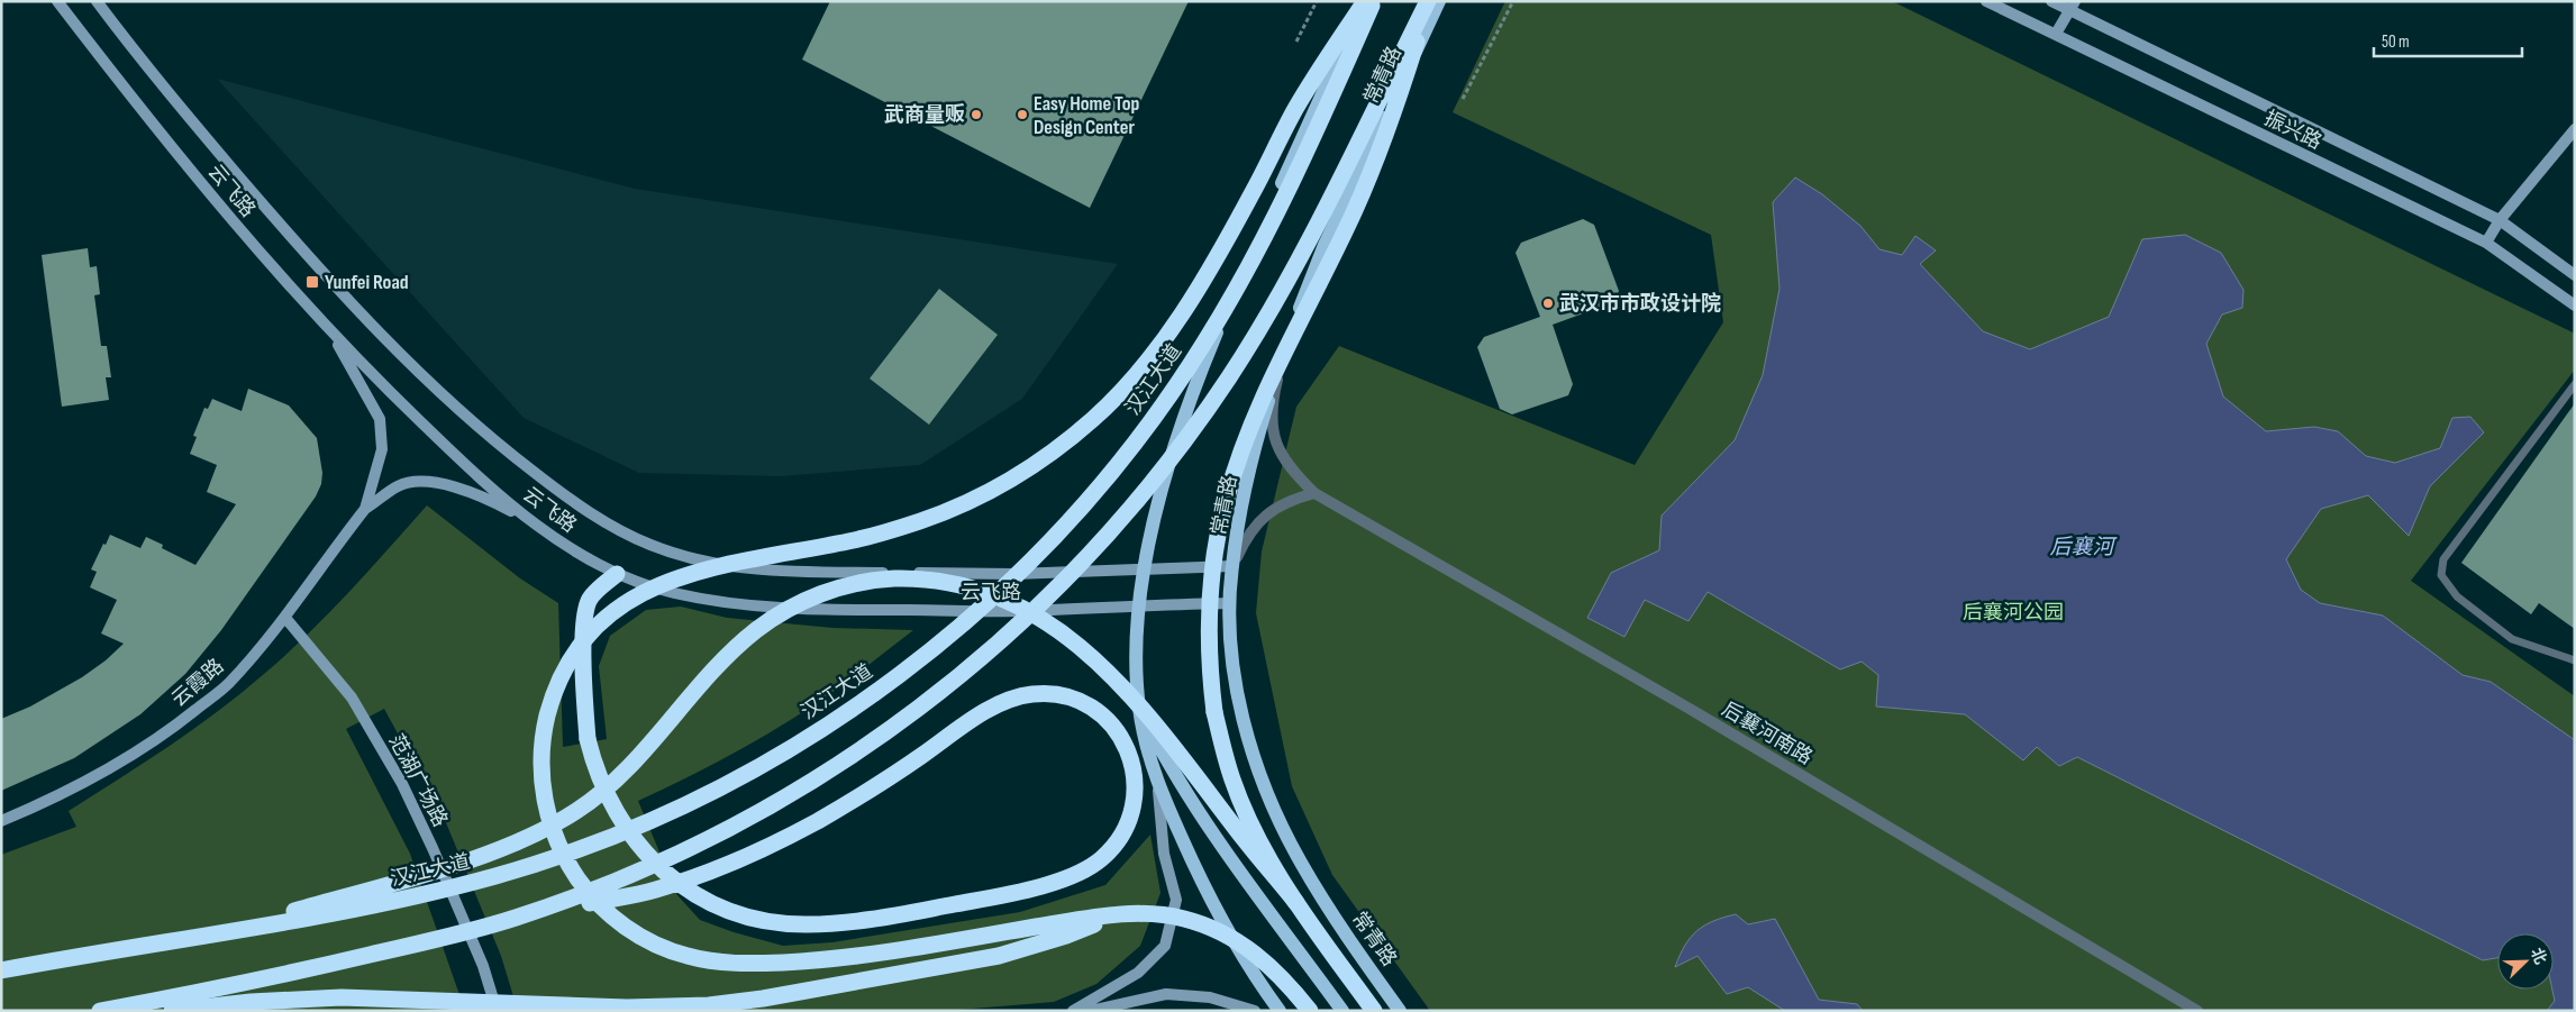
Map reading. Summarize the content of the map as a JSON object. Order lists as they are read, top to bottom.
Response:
{
  "streets": {
    "highway": ["汉江大道"],
    "main road": ["常青路"],
    "street": [
      "振兴路",
      "云飞路",
      "云霞路",
      "后襄河南路",
      "范湖广场路"
    ]
  },
  "crossings": [
    ["常青路", "云飞路"],
    ["常青路", "后襄河南路"],
    ["云霞路", "范湖广场路"]
  ],
  "water": ["后襄河"],
  "parks": ["后襄河公园"],
  "places": {
    "other": ["武商量贩", "Easy Home Top Design Center", "武汉市市政设计院"],
    "transit": ["Yunfei Road"]
  },
  "scale_bar": "50 m",
  "north": "top right"
}
